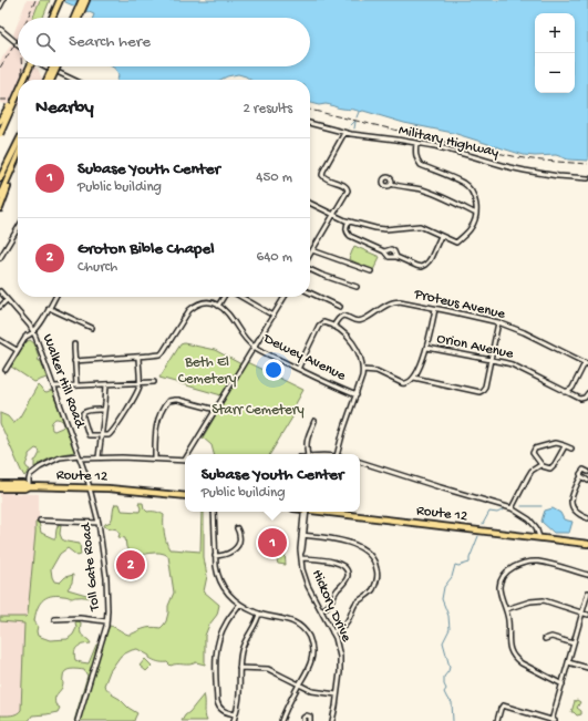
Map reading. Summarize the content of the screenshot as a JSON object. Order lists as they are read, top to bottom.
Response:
{
  "streets": {
    "highway": ["Route 12"],
    "street": [
      "Military Highway",
      "Proteus Avenue",
      "Orion Avenue",
      "Dewey Avenue",
      "Walker Hill Road",
      "Toll Gate Road",
      "Hickory Drive"
    ]
  },
  "crossings": [
    ["Walker Hill Road", "Route 12"],
    ["Walker Hill Road", "Toll Gate Road"],
    ["Route 12", "Toll Gate Road"]
  ],
  "parks": ["Beth El Cemetery", "Starr Cemetery"],
  "page": {
    "map_buttons": ["+", "−"],
    "search": "Search here",
    "heading": ["Nearby", "2 results"],
    "list": [
      {
        "mark": "1",
        "name": "Subase Youth Center",
        "note": "Public building",
        "value": "450 m"
      },
      {
        "mark": "2",
        "name": "Groton Bible Chapel",
        "note": "Church",
        "value": "640 m"
      }
    ],
    "popup": ["Subase Youth Center", "Public building"],
    "pins": ["1", "2"]
  }
}
